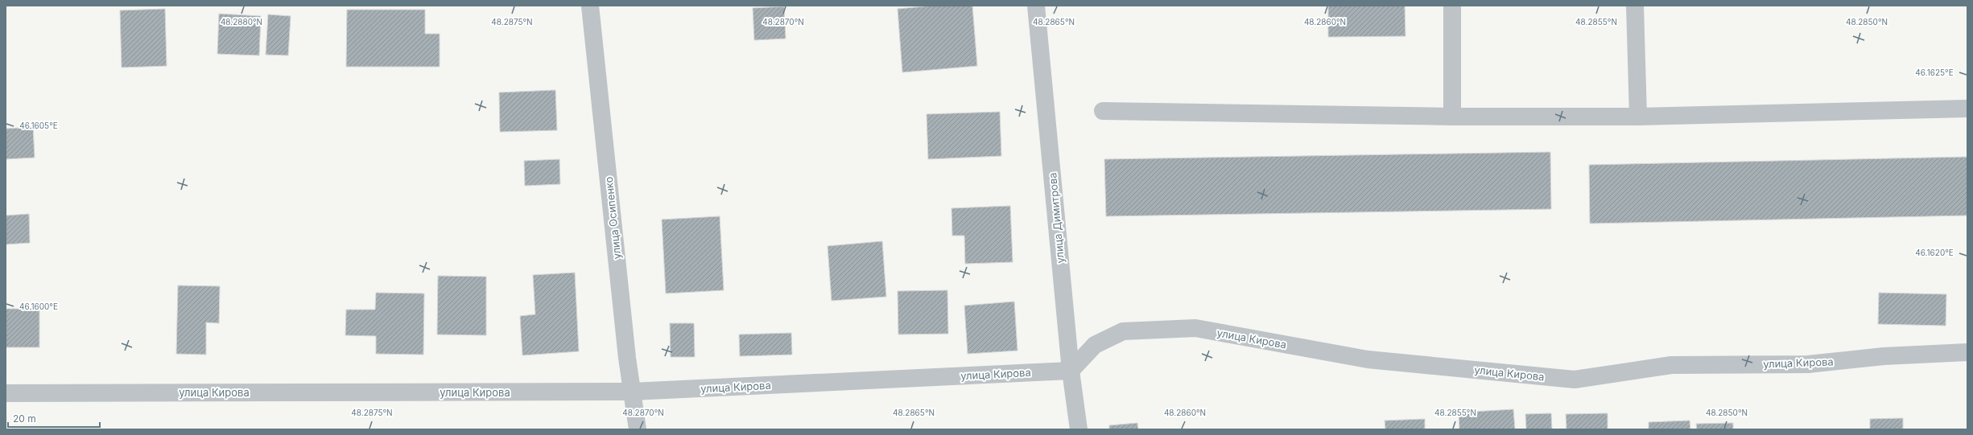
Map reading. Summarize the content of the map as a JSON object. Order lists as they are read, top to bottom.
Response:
{
  "streets": {
    "street": ["улица Осипенко", "улица Димитрова", "улица Кирова"]
  },
  "crossings": [
    ["улица Осипенко", "улица Кирова"],
    ["улица Димитрова", "улица Кирова"]
  ],
  "scale_bar": "20 m",
  "coordinates": [
    "48.2880°N",
    "48.2875°N",
    "48.2870°N",
    "48.2865°N",
    "48.2860°N",
    "48.2855°N",
    "48.2850°N",
    "46.1625°E",
    "46.1605°E",
    "46.1620°E",
    "46.1600°E"
  ]
}
